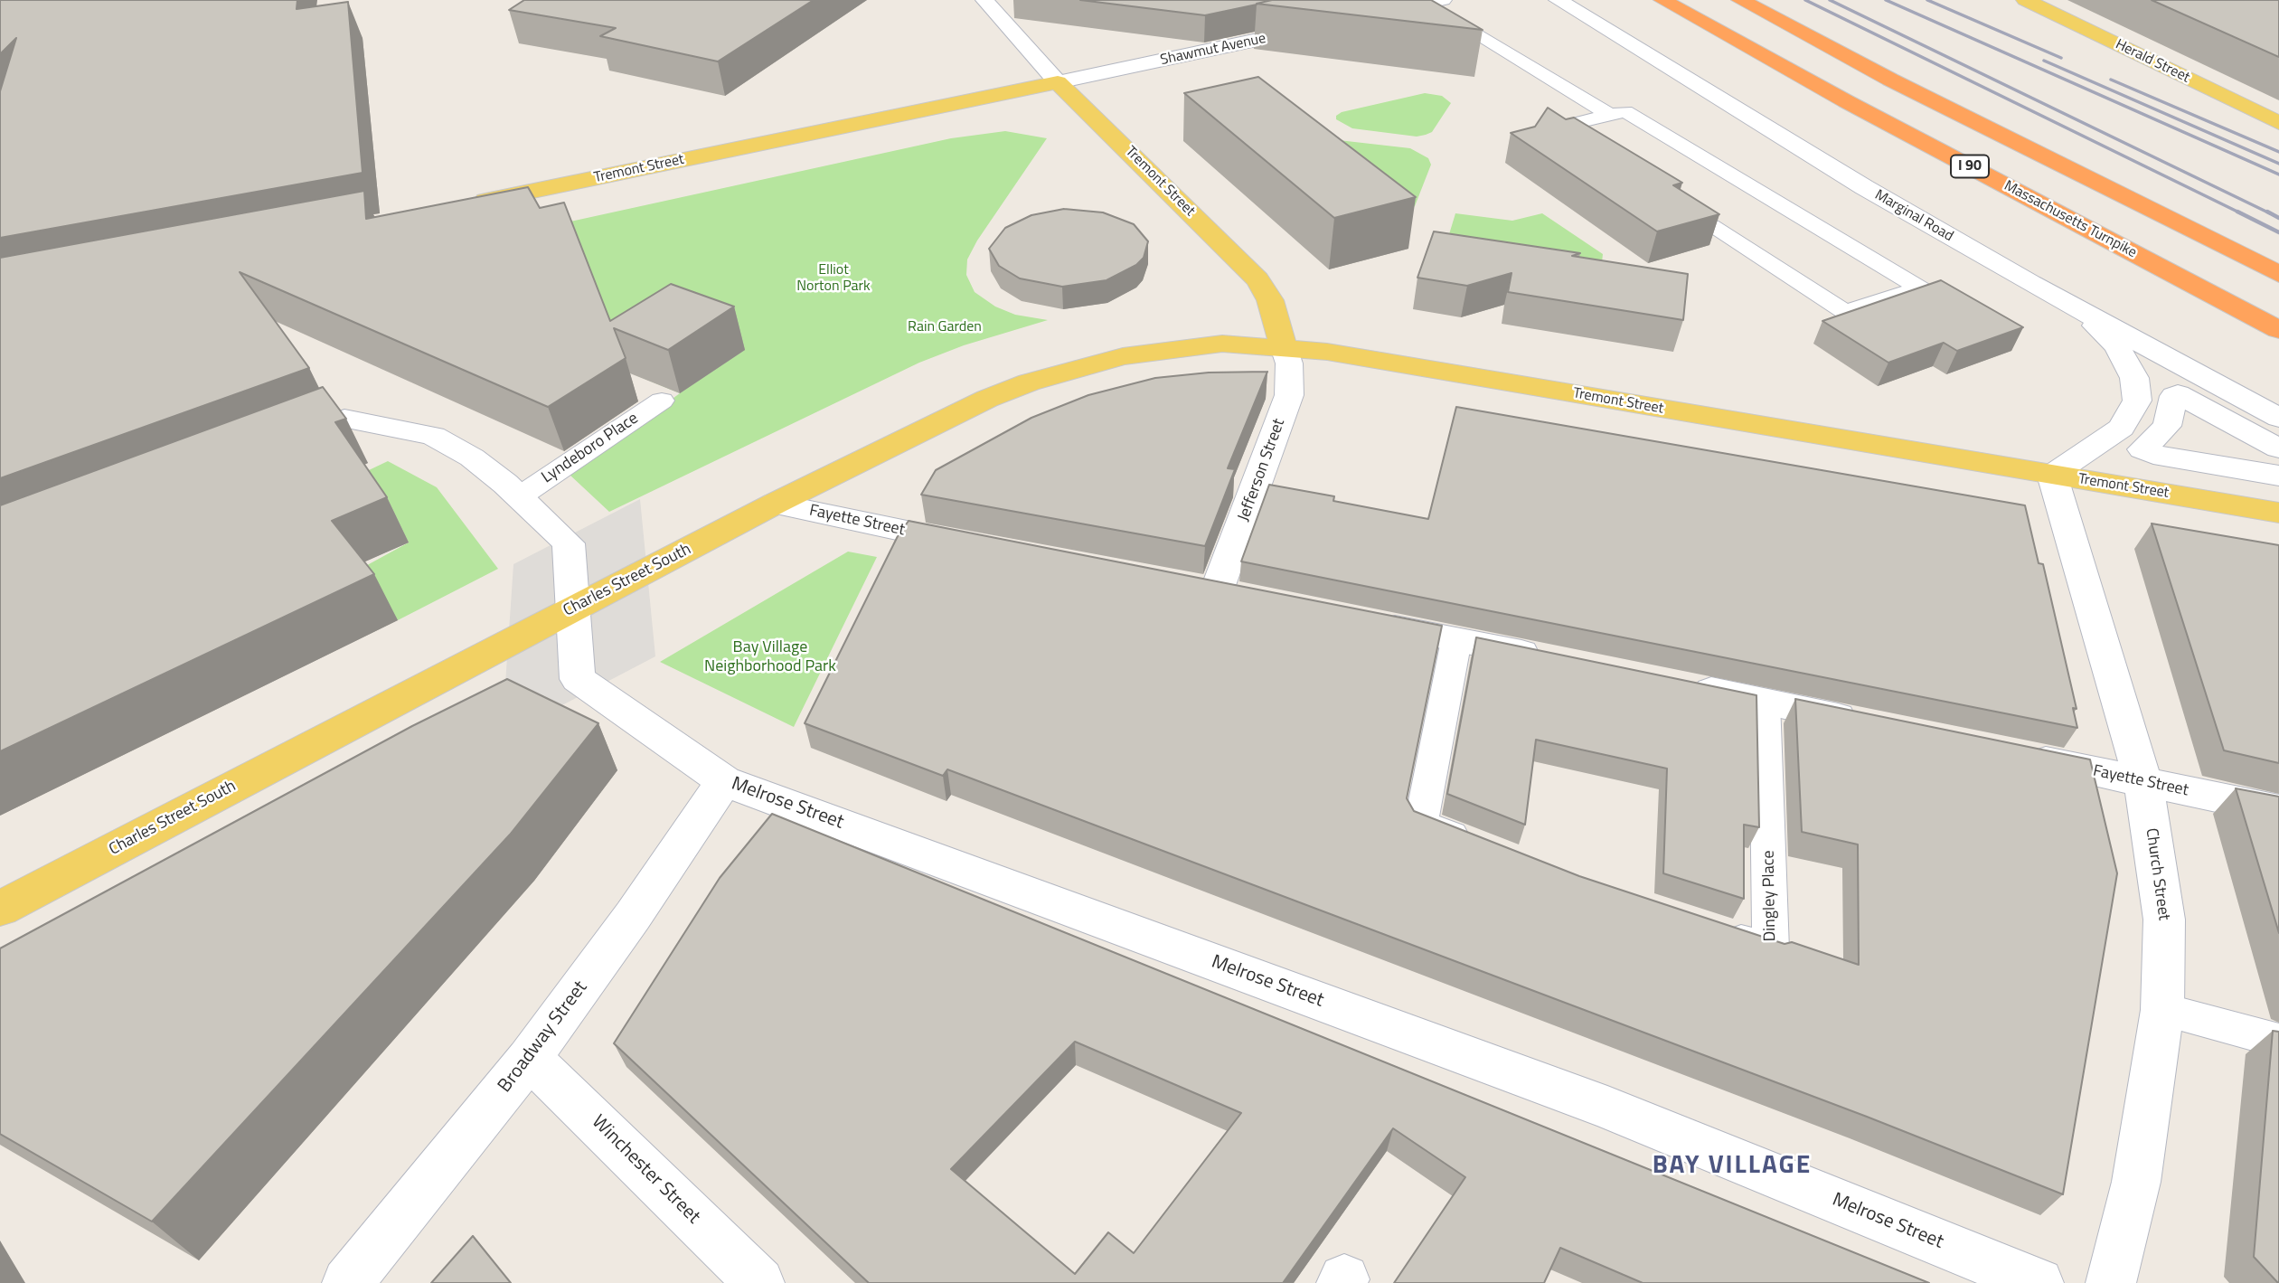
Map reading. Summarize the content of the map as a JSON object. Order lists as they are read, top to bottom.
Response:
{
  "streets": {
    "highway": ["I 90", "Massachusetts Turnpike"],
    "main road": ["Herald Street", "Tremont Street", "Charles Street South"],
    "street": [
      "Shawmut Avenue",
      "Marginal Road",
      "Jefferson Street",
      "Fayette Street",
      "Melrose Street",
      "Church Street",
      "Broadway Street",
      "Winchester Street"
    ],
    "lane": ["Lyndeboro Place", "Dingley Place"]
  },
  "crossings": [
    ["Shawmut Avenue", "Tremont Street"],
    ["Tremont Street", "Jefferson Street"],
    ["Tremont Street", "Charles Street South"],
    ["Tremont Street", "Church Street"],
    ["Lyndeboro Place", "Melrose Street"],
    ["Jefferson Street", "Charles Street South"],
    ["Fayette Street", "Charles Street South"],
    ["Fayette Street", "Church Street"],
    ["Charles Street South", "Melrose Street"],
    ["Melrose Street", "Broadway Street"],
    ["Broadway Street", "Winchester Street"]
  ],
  "districts": ["BAY VILLAGE"],
  "parks": ["Elliot Norton Park", "Rain Garden", "Bay Village Neighborhood Park"]
}
